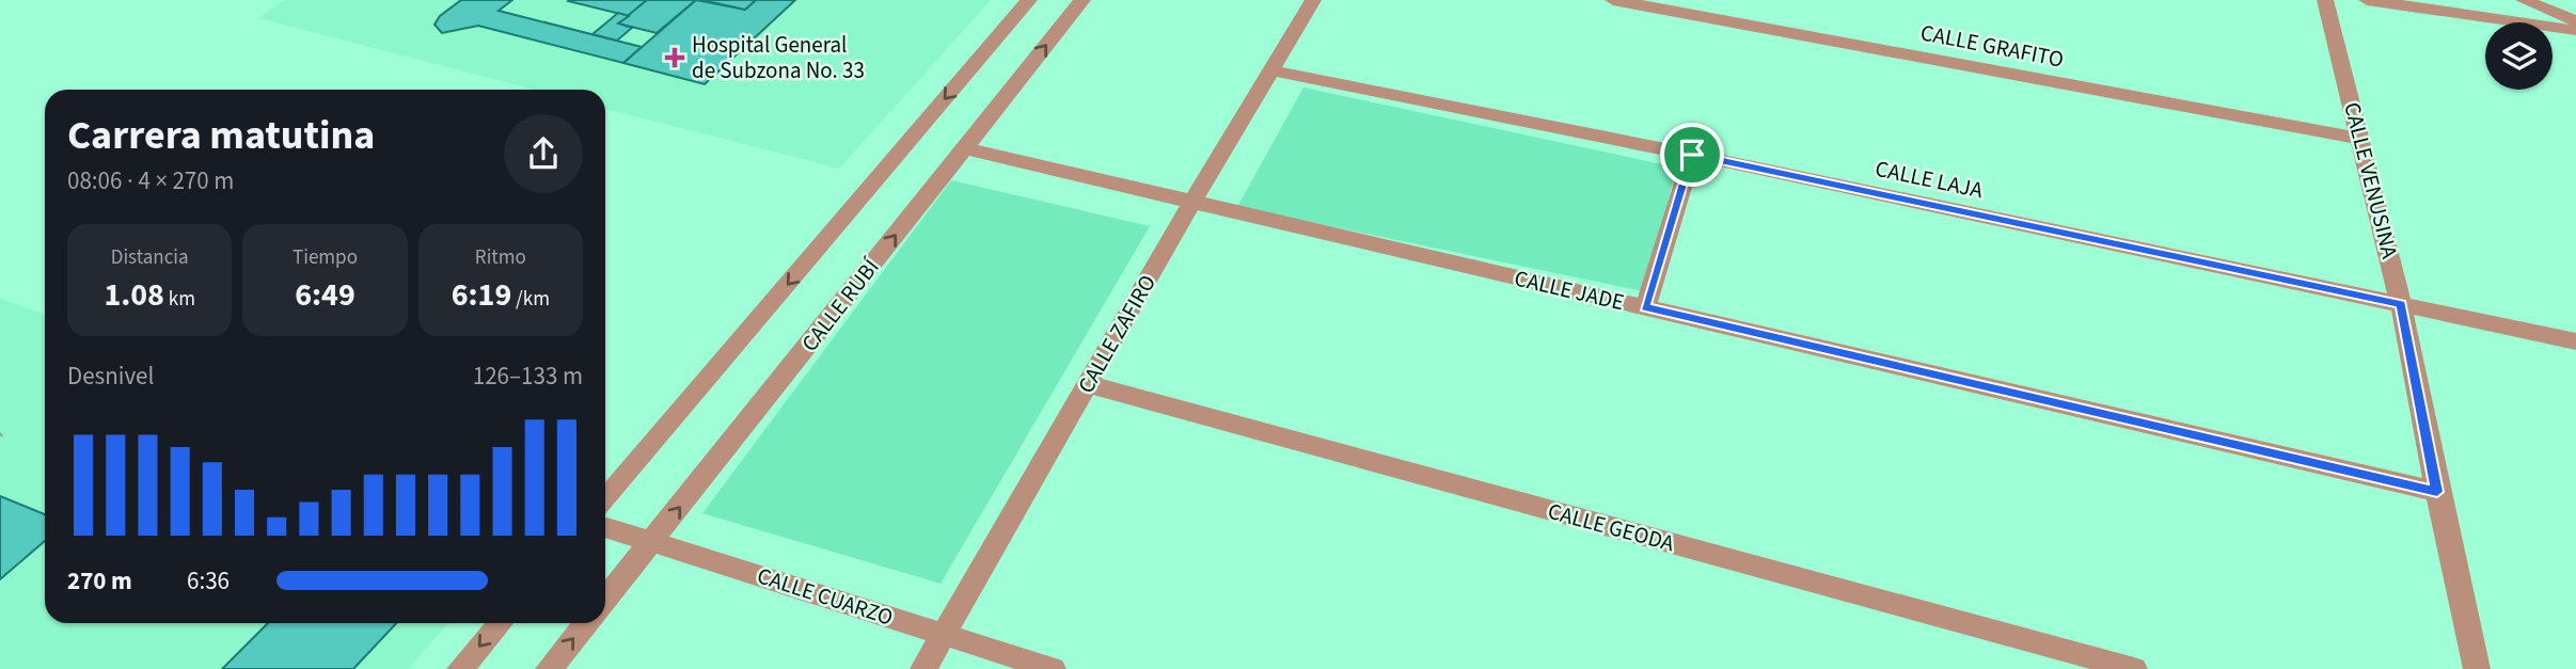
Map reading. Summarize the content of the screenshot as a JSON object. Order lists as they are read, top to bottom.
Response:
{
  "streets": {
    "street": [
      "CALLE GRAFITO",
      "CALLE LAJA",
      "CALLE VENUSINA",
      "CALLE JADE",
      "CALLE RUBÍ",
      "CALLE ZAFIRO",
      "CALLE GEODA",
      "CALLE CUARZO"
    ]
  },
  "crossings": [
    ["CALLE GRAFITO", "CALLE VENUSINA"],
    ["CALLE LAJA", "CALLE VENUSINA"],
    ["CALLE LAJA", "CALLE ZAFIRO"],
    ["CALLE VENUSINA", "CALLE JADE"],
    ["CALLE JADE", "CALLE RUBÍ"],
    ["CALLE JADE", "CALLE ZAFIRO"],
    ["CALLE RUBÍ", "CALLE CUARZO"],
    ["CALLE ZAFIRO", "CALLE GEODA"],
    ["CALLE ZAFIRO", "CALLE CUARZO"]
  ],
  "places": {
    "health": ["Hospital General de Subzona No. 33"]
  },
  "page": {
    "heading": ["Carrera matutina", "08:06 · 4 × 270 m"],
    "stats": [
      ["Distancia", "1.08 km"],
      ["Tiempo", "6:49"],
      ["Ritmo", "6:19 /km"]
    ],
    "chart": ["Desnivel", "126–133 m"],
    "list": [
      {
        "name": "270 m",
        "note": "6:36"
      }
    ]
  }
}
